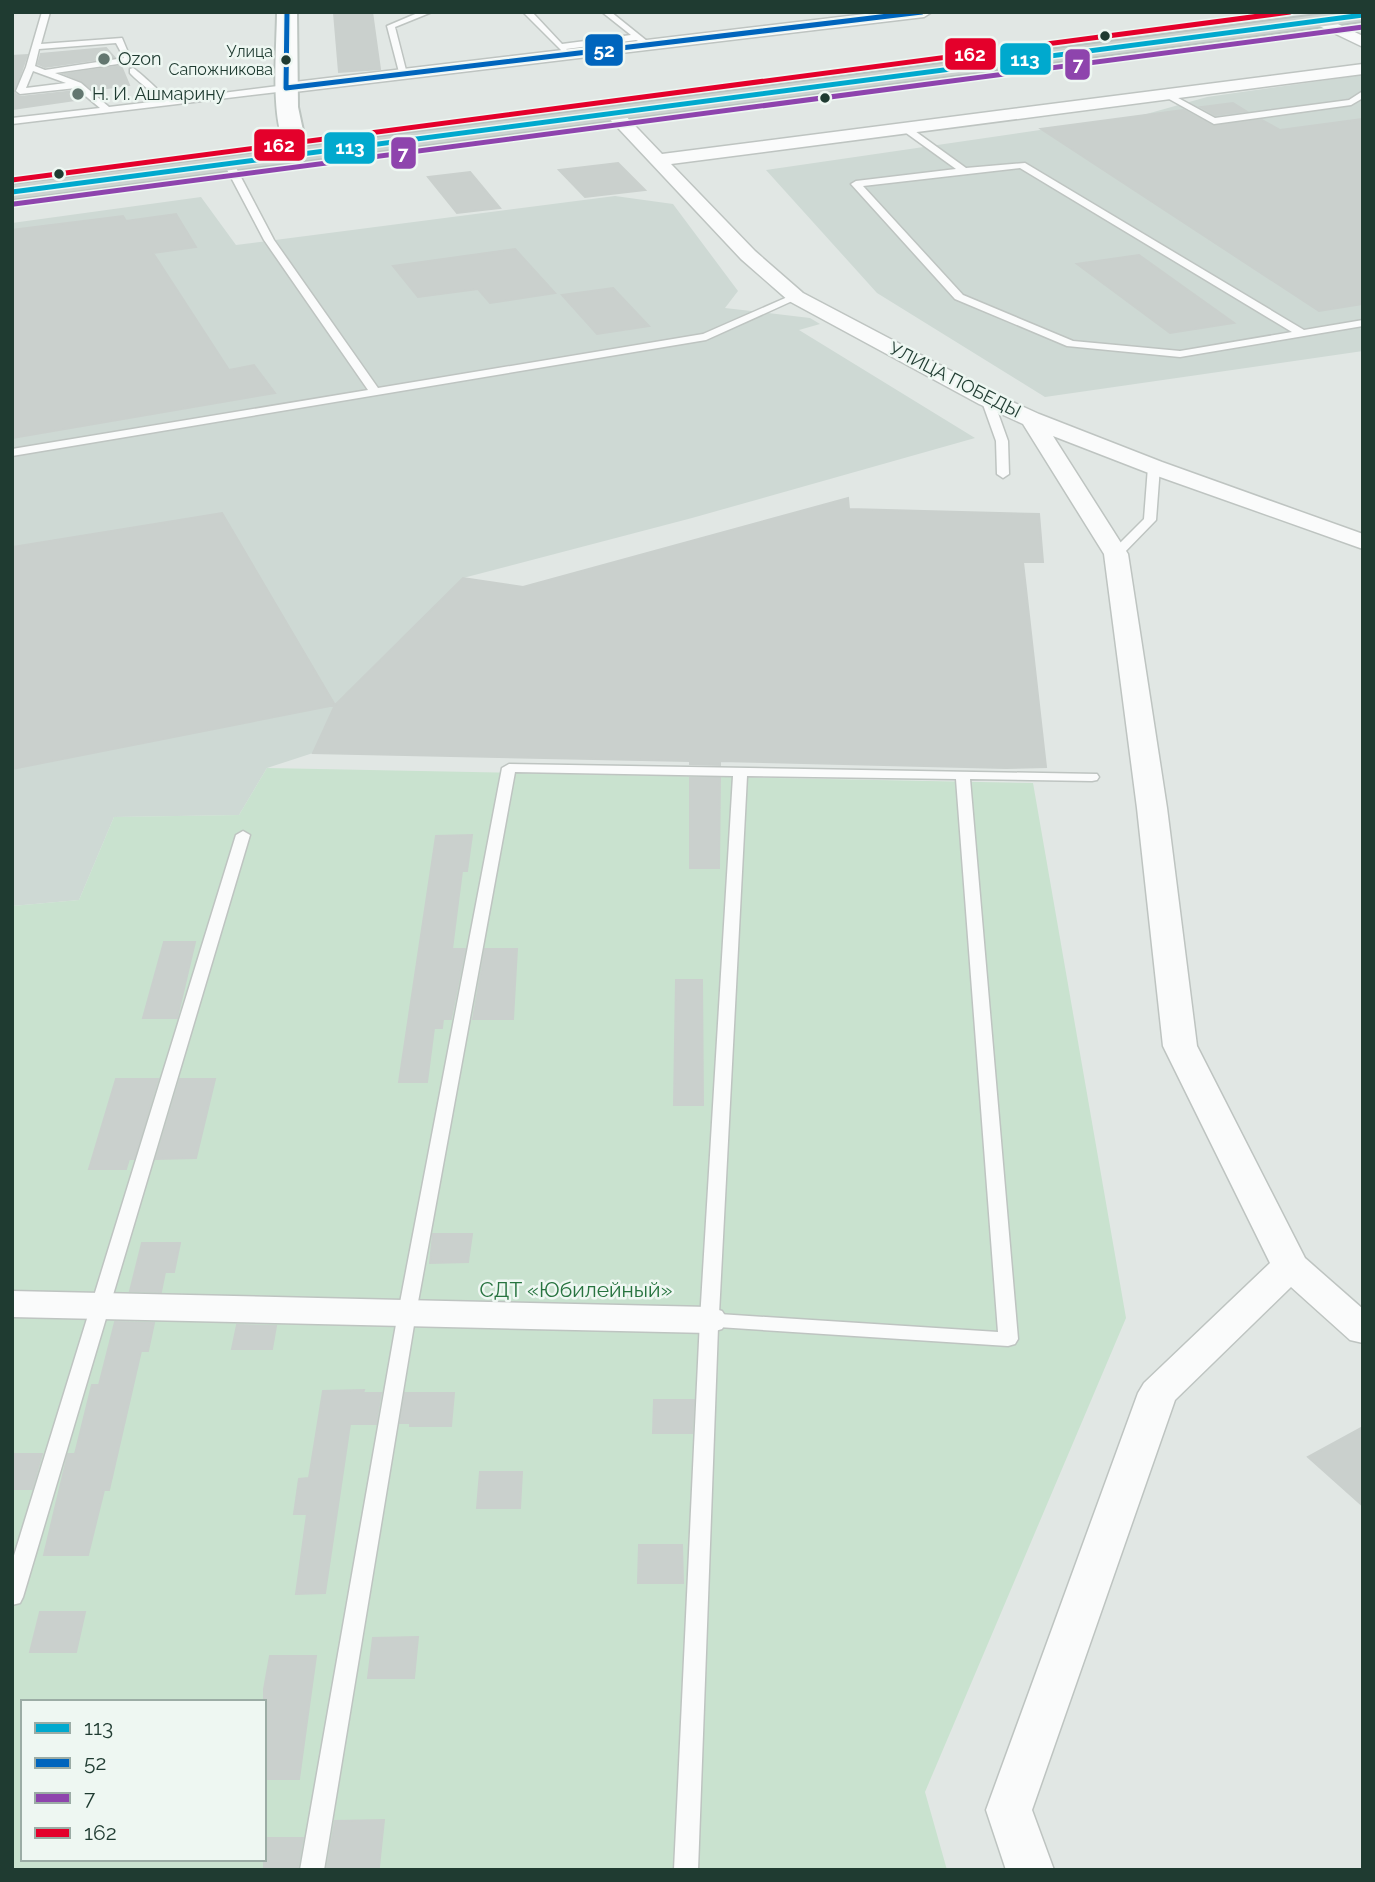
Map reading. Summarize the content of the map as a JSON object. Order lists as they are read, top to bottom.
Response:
{
  "streets": {
    "street": ["УЛИЦА ПОБЕДЫ"]
  },
  "parks": ["СДТ «Юбилейный»"],
  "places": ["Ozon", "Улица Сапожникова", "Н. И. Ашмарину"],
  "lines": [
    "transit line 52",
    "transit line 162",
    "transit line 113",
    "transit line 7"
  ],
  "legend": [
    "113",
    "52",
    "7",
    "162"
  ]
}
